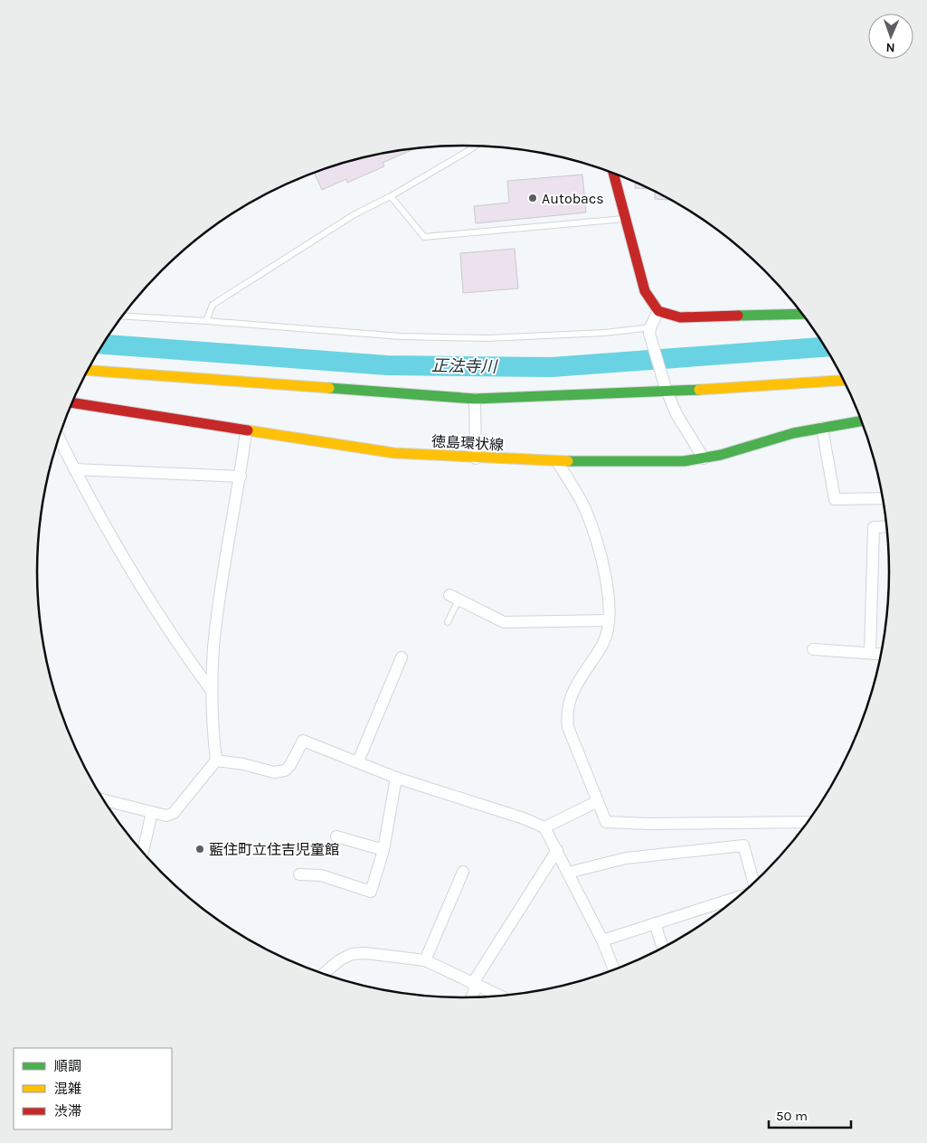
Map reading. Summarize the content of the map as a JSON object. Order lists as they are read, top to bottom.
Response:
{
  "streets": {
    "street": ["徳島環状線"]
  },
  "water": ["正法寺川"],
  "places": ["Autobacs", "藍住町立住吉児童館"],
  "legend": ["順調", "混雑", "渋滞"],
  "scale_bar": "50 m",
  "north": "bottom"
}
